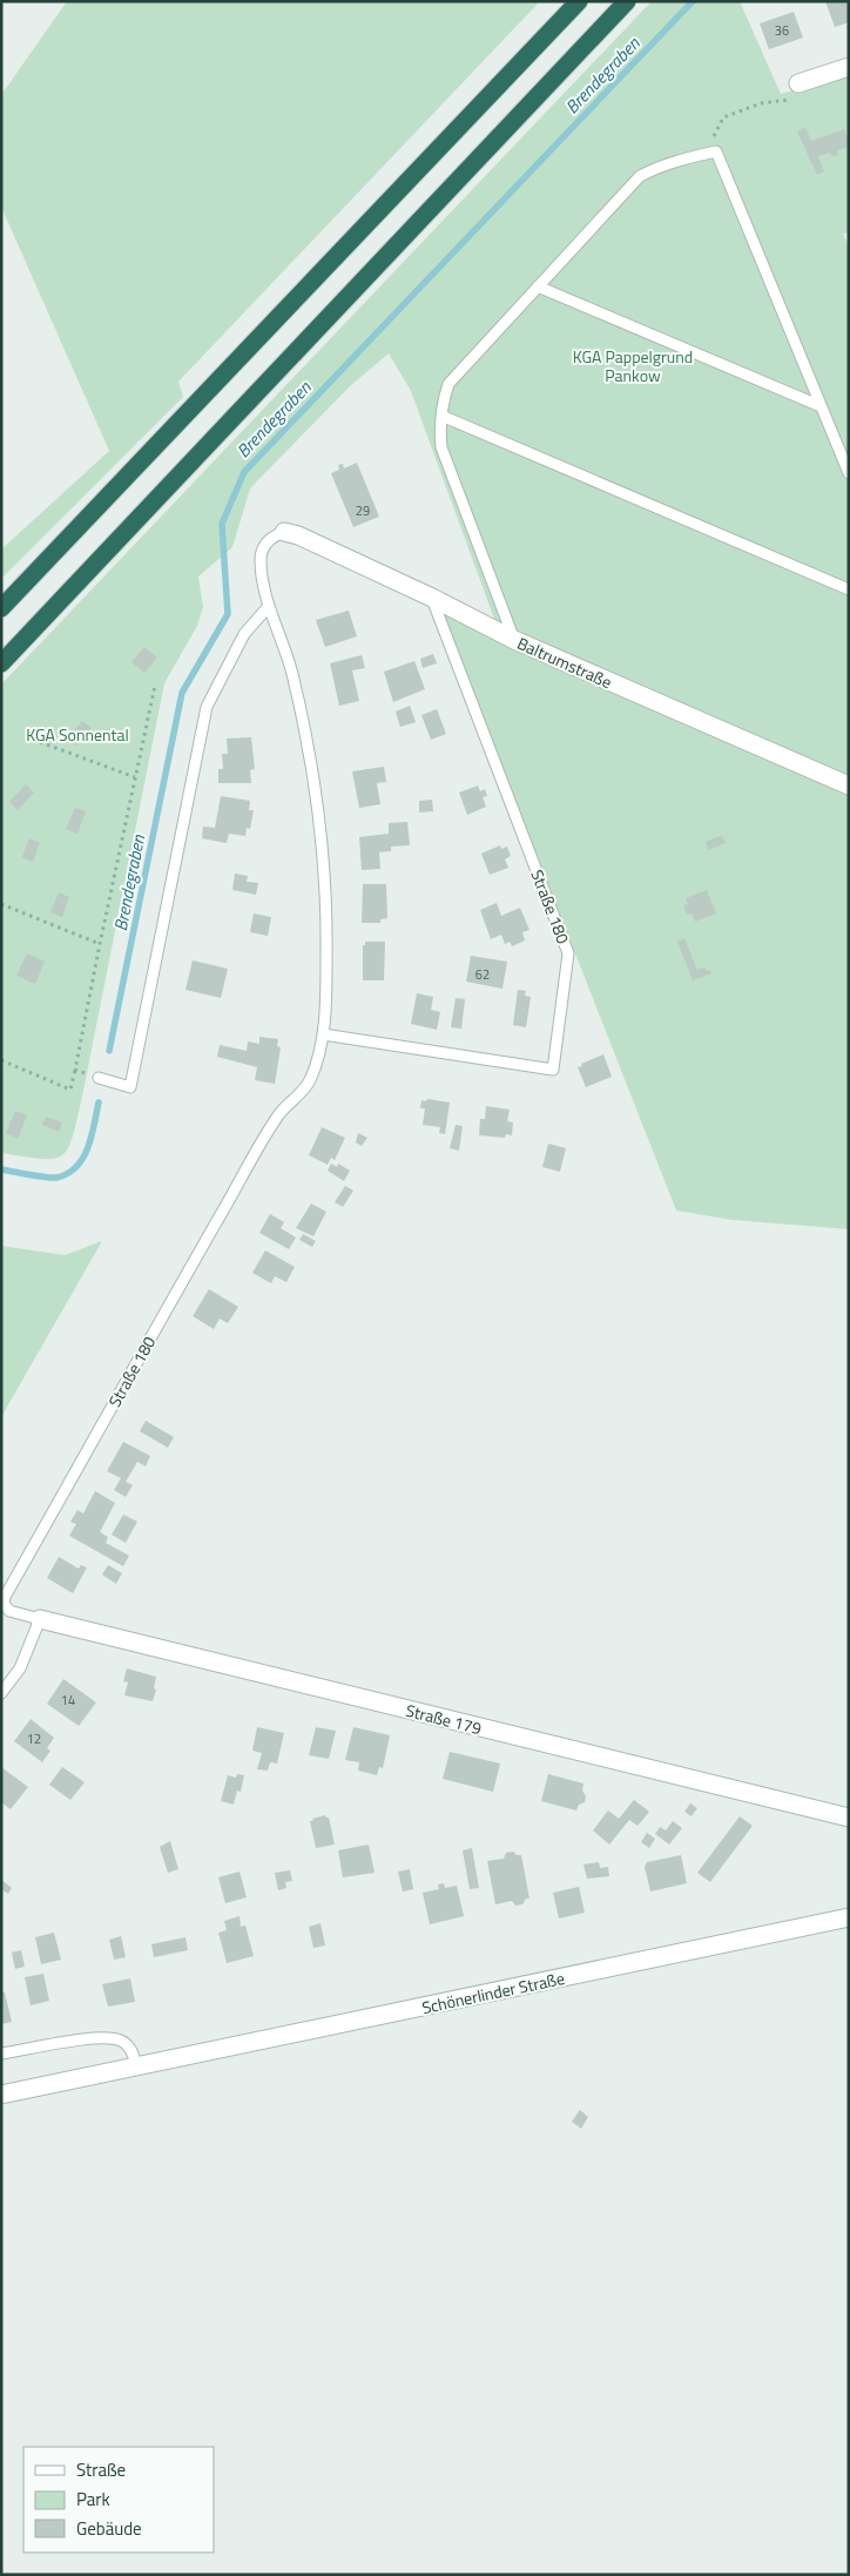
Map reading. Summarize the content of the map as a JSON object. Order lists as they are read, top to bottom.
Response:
{
  "streets": {
    "street": ["Baltrumstraße", "Straße 179", "Schönerlinder Straße"],
    "lane": ["Straße 180"]
  },
  "crossings": [
    ["Baltrumstraße", "Straße 180"],
    ["Straße 180", "Straße 179"]
  ],
  "water": ["Brendegraben"],
  "parks": ["KGA Pappelgrund Pankow", "KGA Sonnental"],
  "house_numbers": [
    "36",
    "29",
    "62",
    "14",
    "12"
  ],
  "legend": ["Straße", "Park", "Gebäude"]
}
